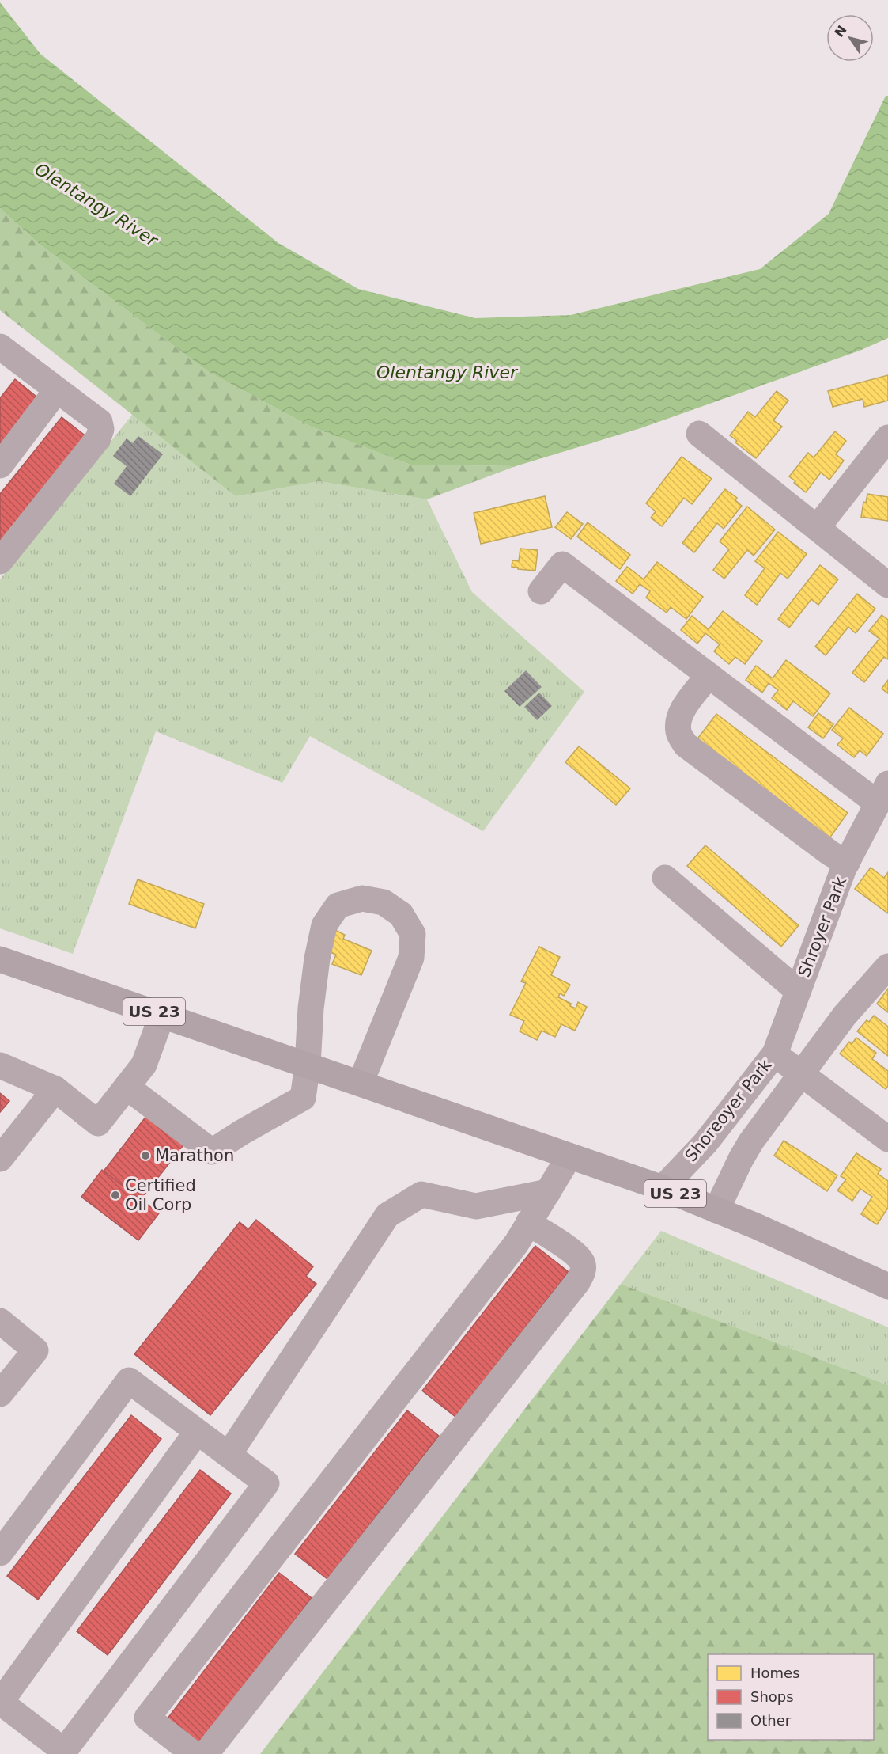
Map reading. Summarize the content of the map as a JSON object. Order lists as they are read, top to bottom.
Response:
{
  "streets": {
    "highway": ["US 23"],
    "street": ["Shroyer Park", "Shoreoyer Park"]
  },
  "crossings": [
    ["Shroyer Park", "Shoreoyer Park"],
    ["US 23", "Shoreoyer Park"]
  ],
  "water": ["Olentangy River"],
  "places": ["Marathon", "Certified Oil Corp"],
  "legend": ["Homes", "Shops", "Other"],
  "north": "top left"
}
